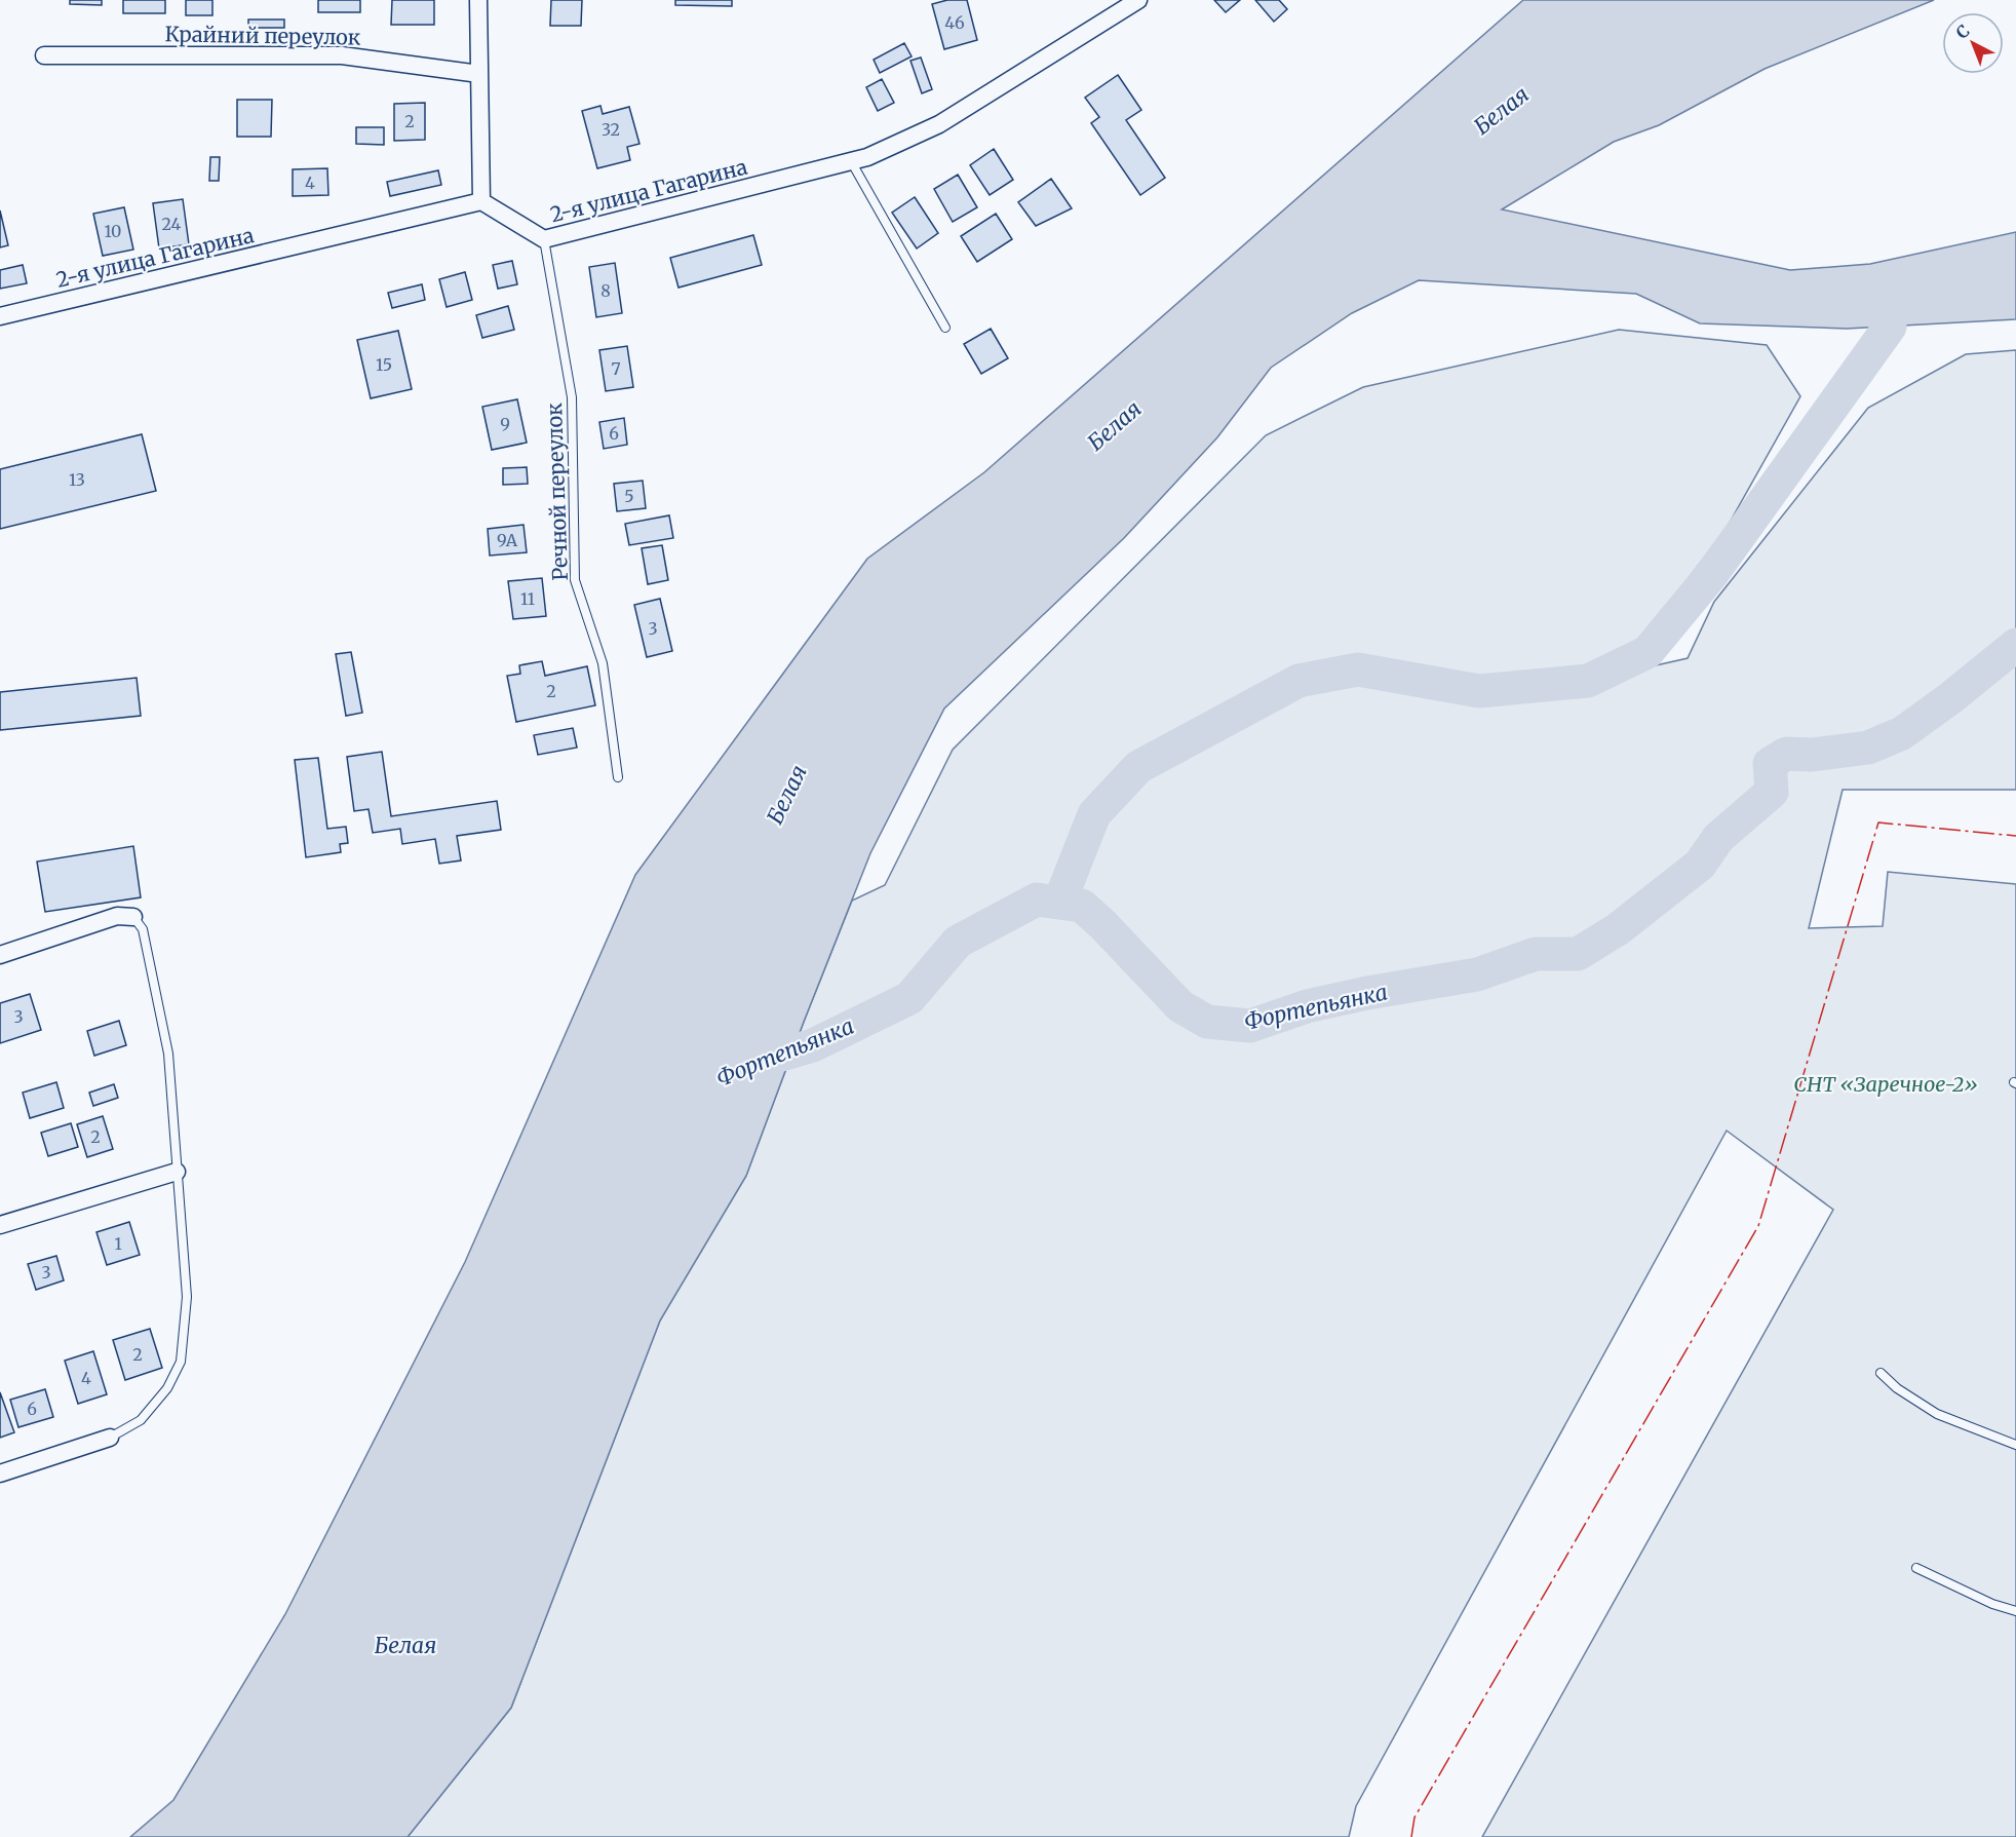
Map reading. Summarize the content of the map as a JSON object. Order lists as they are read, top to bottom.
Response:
{
  "streets": {
    "street": ["Крайний переулок", "2-я улица Гагарина"],
    "lane": ["Речной переулок"]
  },
  "crossings": [
    ["2-я улица Гагарина", "Речной переулок"]
  ],
  "water": ["Белая", "Фортепьянка"],
  "parks": ["СНТ «Заречное-2»"],
  "house_numbers": [
    "46",
    "2",
    "32",
    "4",
    "24",
    "10",
    "8",
    "15",
    "7",
    "9",
    "6",
    "13",
    "5",
    "9А",
    "11",
    "3",
    "2",
    "3",
    "2",
    "1",
    "3",
    "2",
    "4",
    "6"
  ],
  "north": "top left"
}
